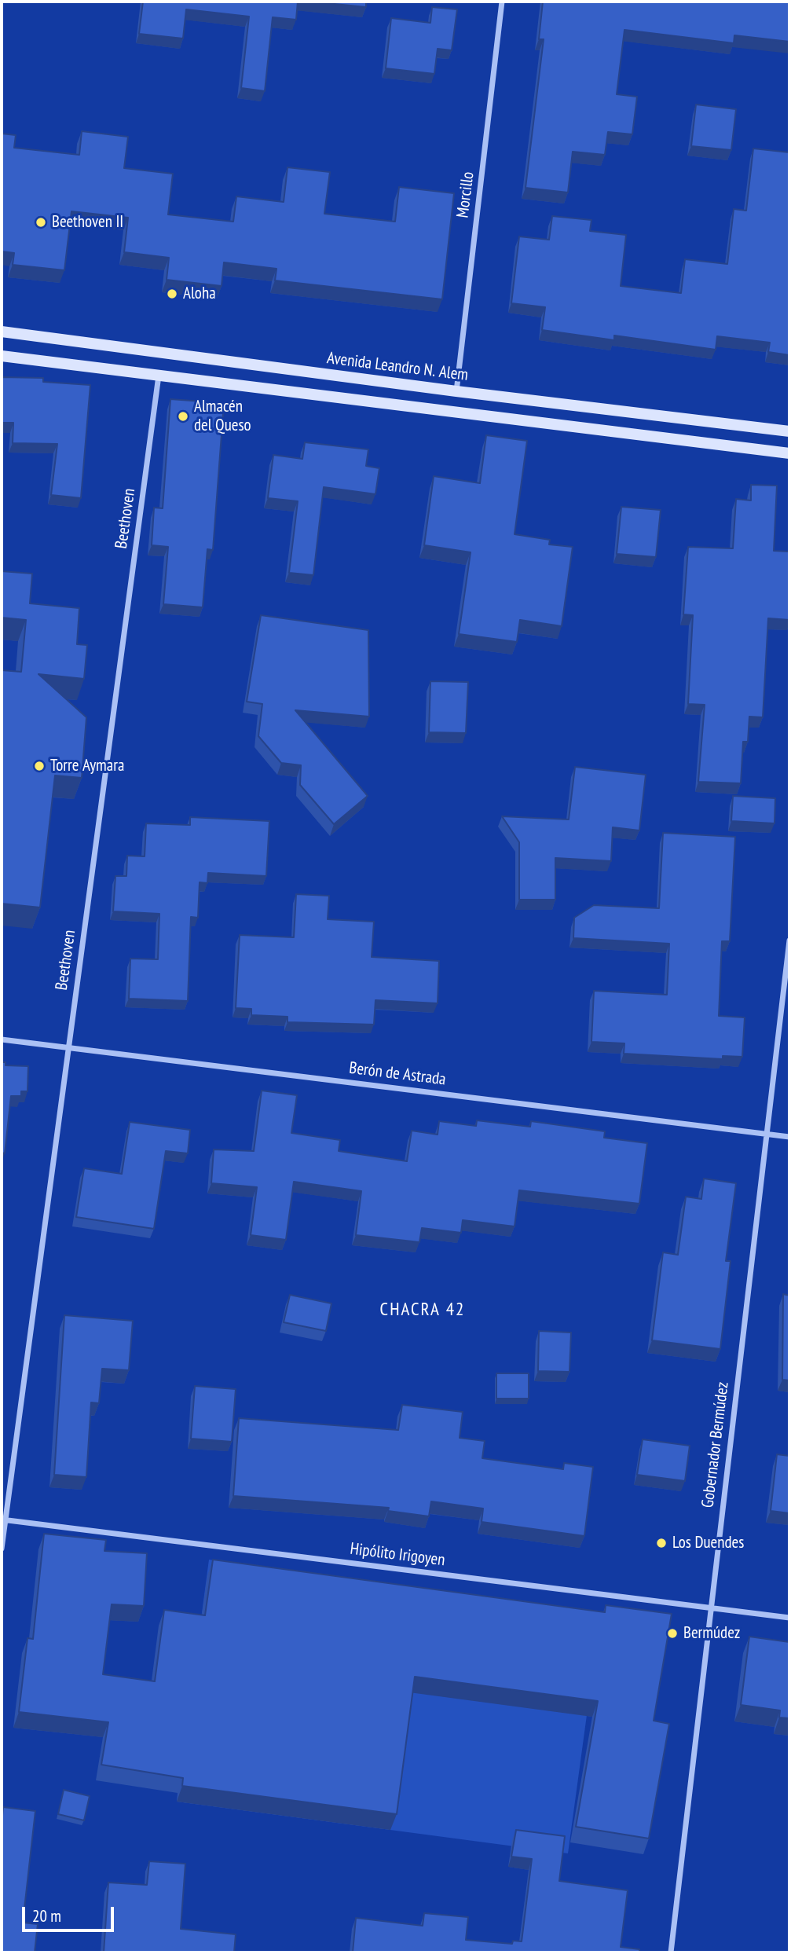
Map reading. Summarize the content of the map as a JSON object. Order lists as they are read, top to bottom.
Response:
{
  "streets": {
    "main road": ["Avenida Leandro N. Alem"],
    "street": [
      "Morcillo",
      "Beethoven",
      "Berón de Astrada",
      "Gobernador Bermúdez",
      "Hipólito Irigoyen"
    ]
  },
  "crossings": [
    ["Morcillo", "Avenida Leandro N. Alem"],
    ["Beethoven", "Berón de Astrada"],
    ["Beethoven", "Hipólito Irigoyen"],
    ["Berón de Astrada", "Gobernador Bermúdez"],
    ["Gobernador Bermúdez", "Hipólito Irigoyen"]
  ],
  "districts": ["CHACRA 42"],
  "places": [
    "Beethoven II",
    "Aloha",
    "Almacén del Queso",
    "Torre Aymara",
    "Los Duendes",
    "Bermúdez"
  ],
  "scale_bar": "20 m"
}
